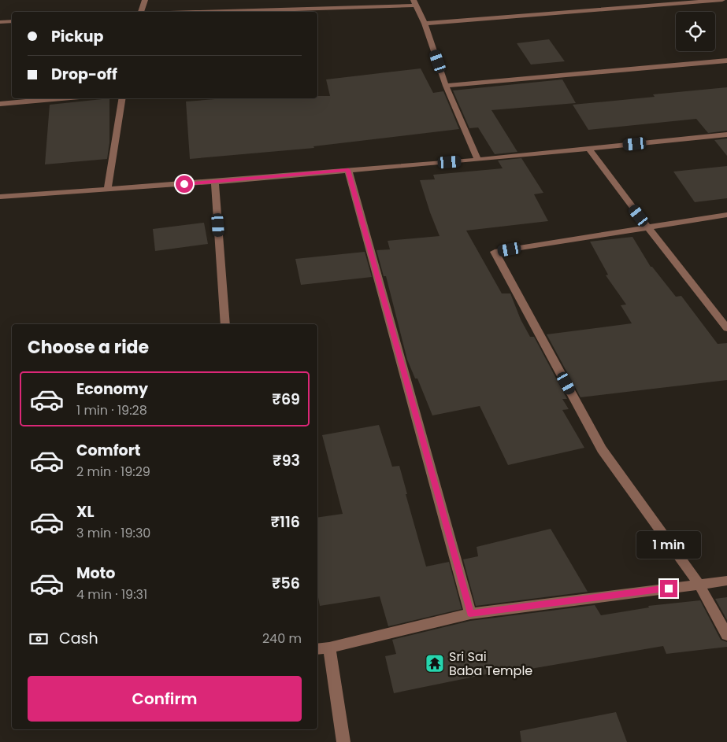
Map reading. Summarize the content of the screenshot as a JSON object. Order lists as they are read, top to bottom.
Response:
{
  "places": {
    "temple": ["Sri Sai Baba Temple"]
  },
  "page": {
    "banner": ["Pickup", "Drop-off"],
    "heading": "Choose a ride",
    "list": [
      {
        "name": "Economy",
        "note": "1 min · 19:28",
        "value": "₹69"
      },
      {
        "name": "Comfort",
        "note": "2 min · 19:29",
        "value": "₹93"
      },
      {
        "name": "XL",
        "note": "3 min · 19:30",
        "value": "₹116"
      },
      {
        "name": "Moto",
        "note": "4 min · 19:31",
        "value": "₹56"
      }
    ],
    "bubble": "1 min",
    "pay": ["Cash", "240 m"],
    "buttons": "Confirm"
  }
}
